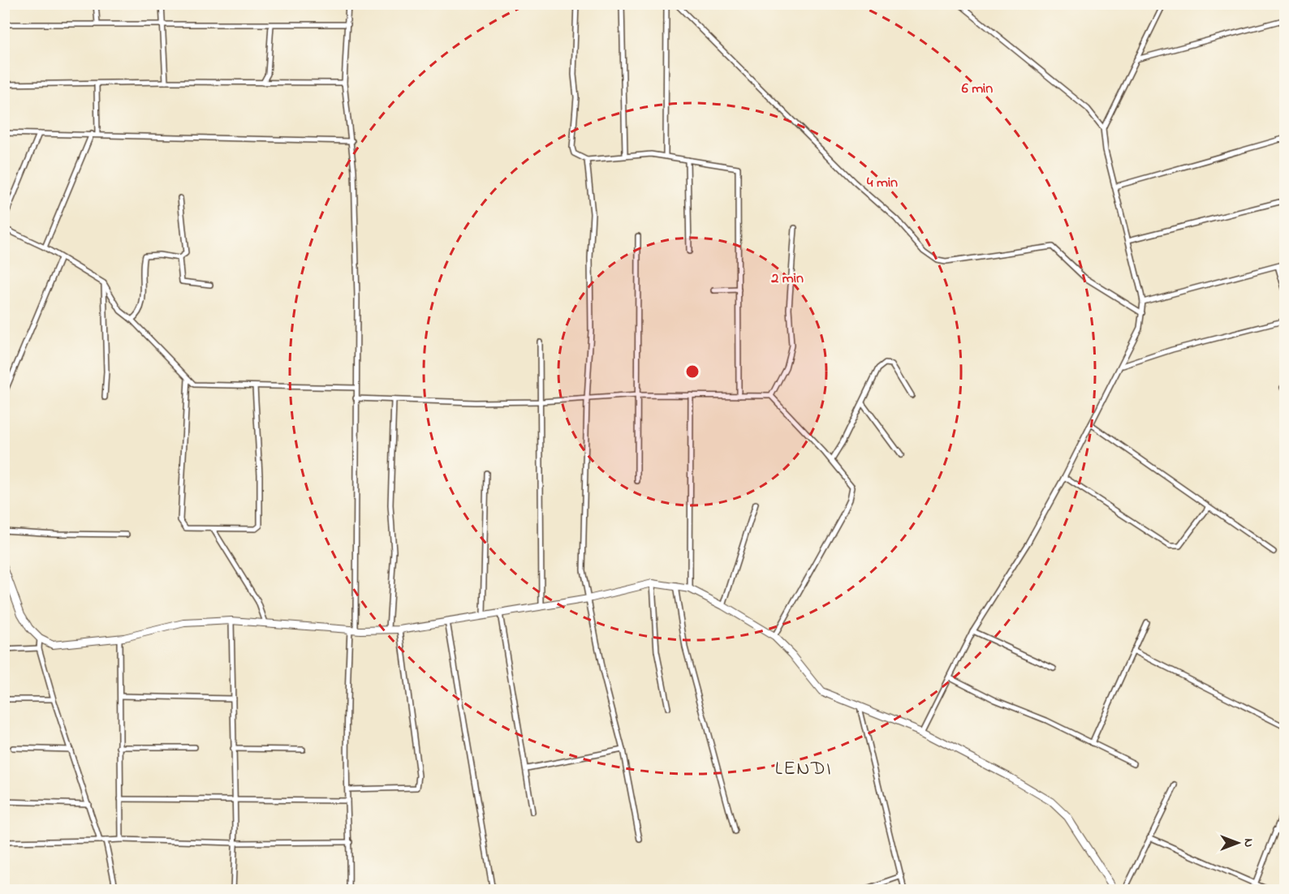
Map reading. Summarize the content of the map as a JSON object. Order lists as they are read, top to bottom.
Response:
{
  "districts": ["LENDI"],
  "north": "right",
  "rings": ["6 min", "4 min", "2 min"]
}
